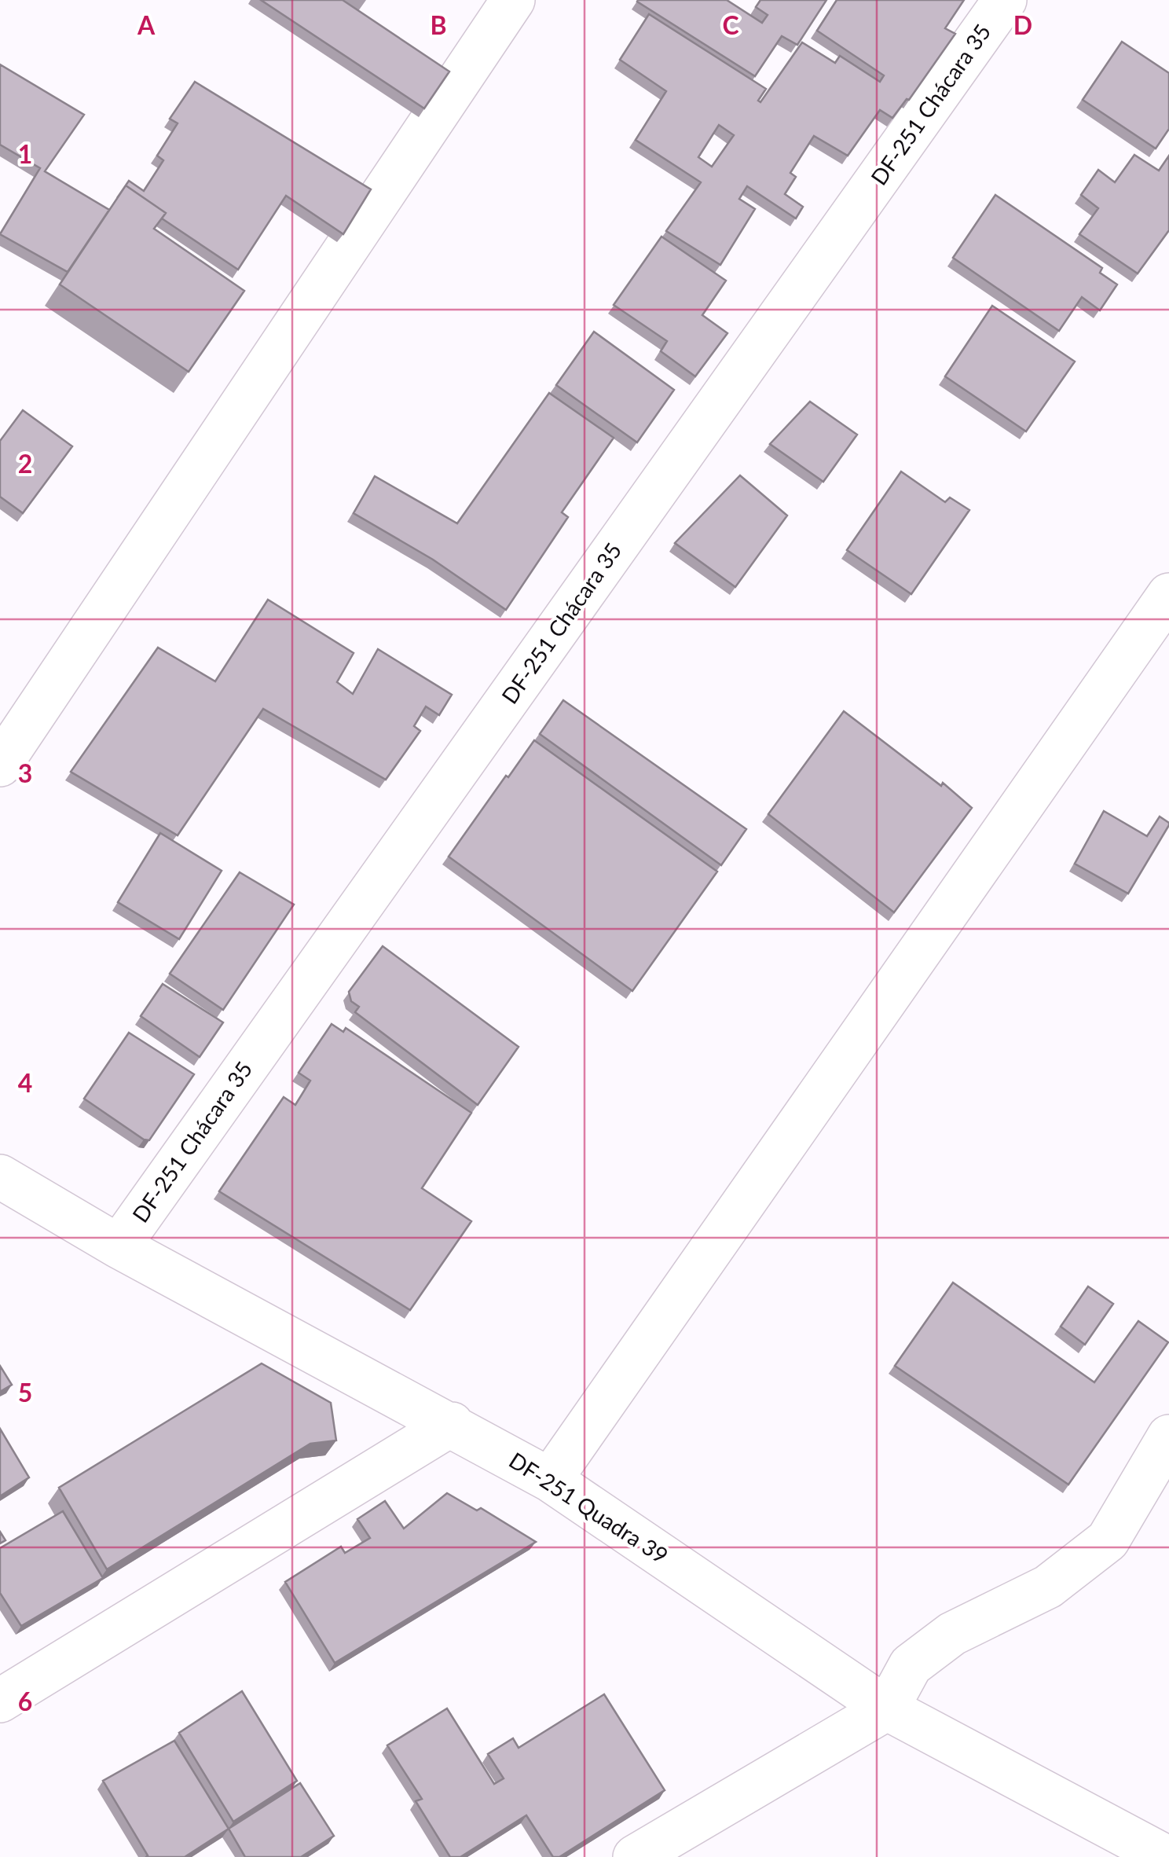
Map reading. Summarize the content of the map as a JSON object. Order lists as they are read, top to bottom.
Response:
{
  "streets": {
    "street": ["DF-251 Chácara 35", "DF-251 Quadra 39"]
  },
  "crossings": [
    ["DF-251 Chácara 35", "DF-251 Quadra 39"]
  ],
  "grid": {
    "columns": [
      "A",
      "B",
      "C",
      "D"
    ],
    "rows": [
      "1",
      "2",
      "3",
      "4",
      "5",
      "6"
    ]
  }
}
